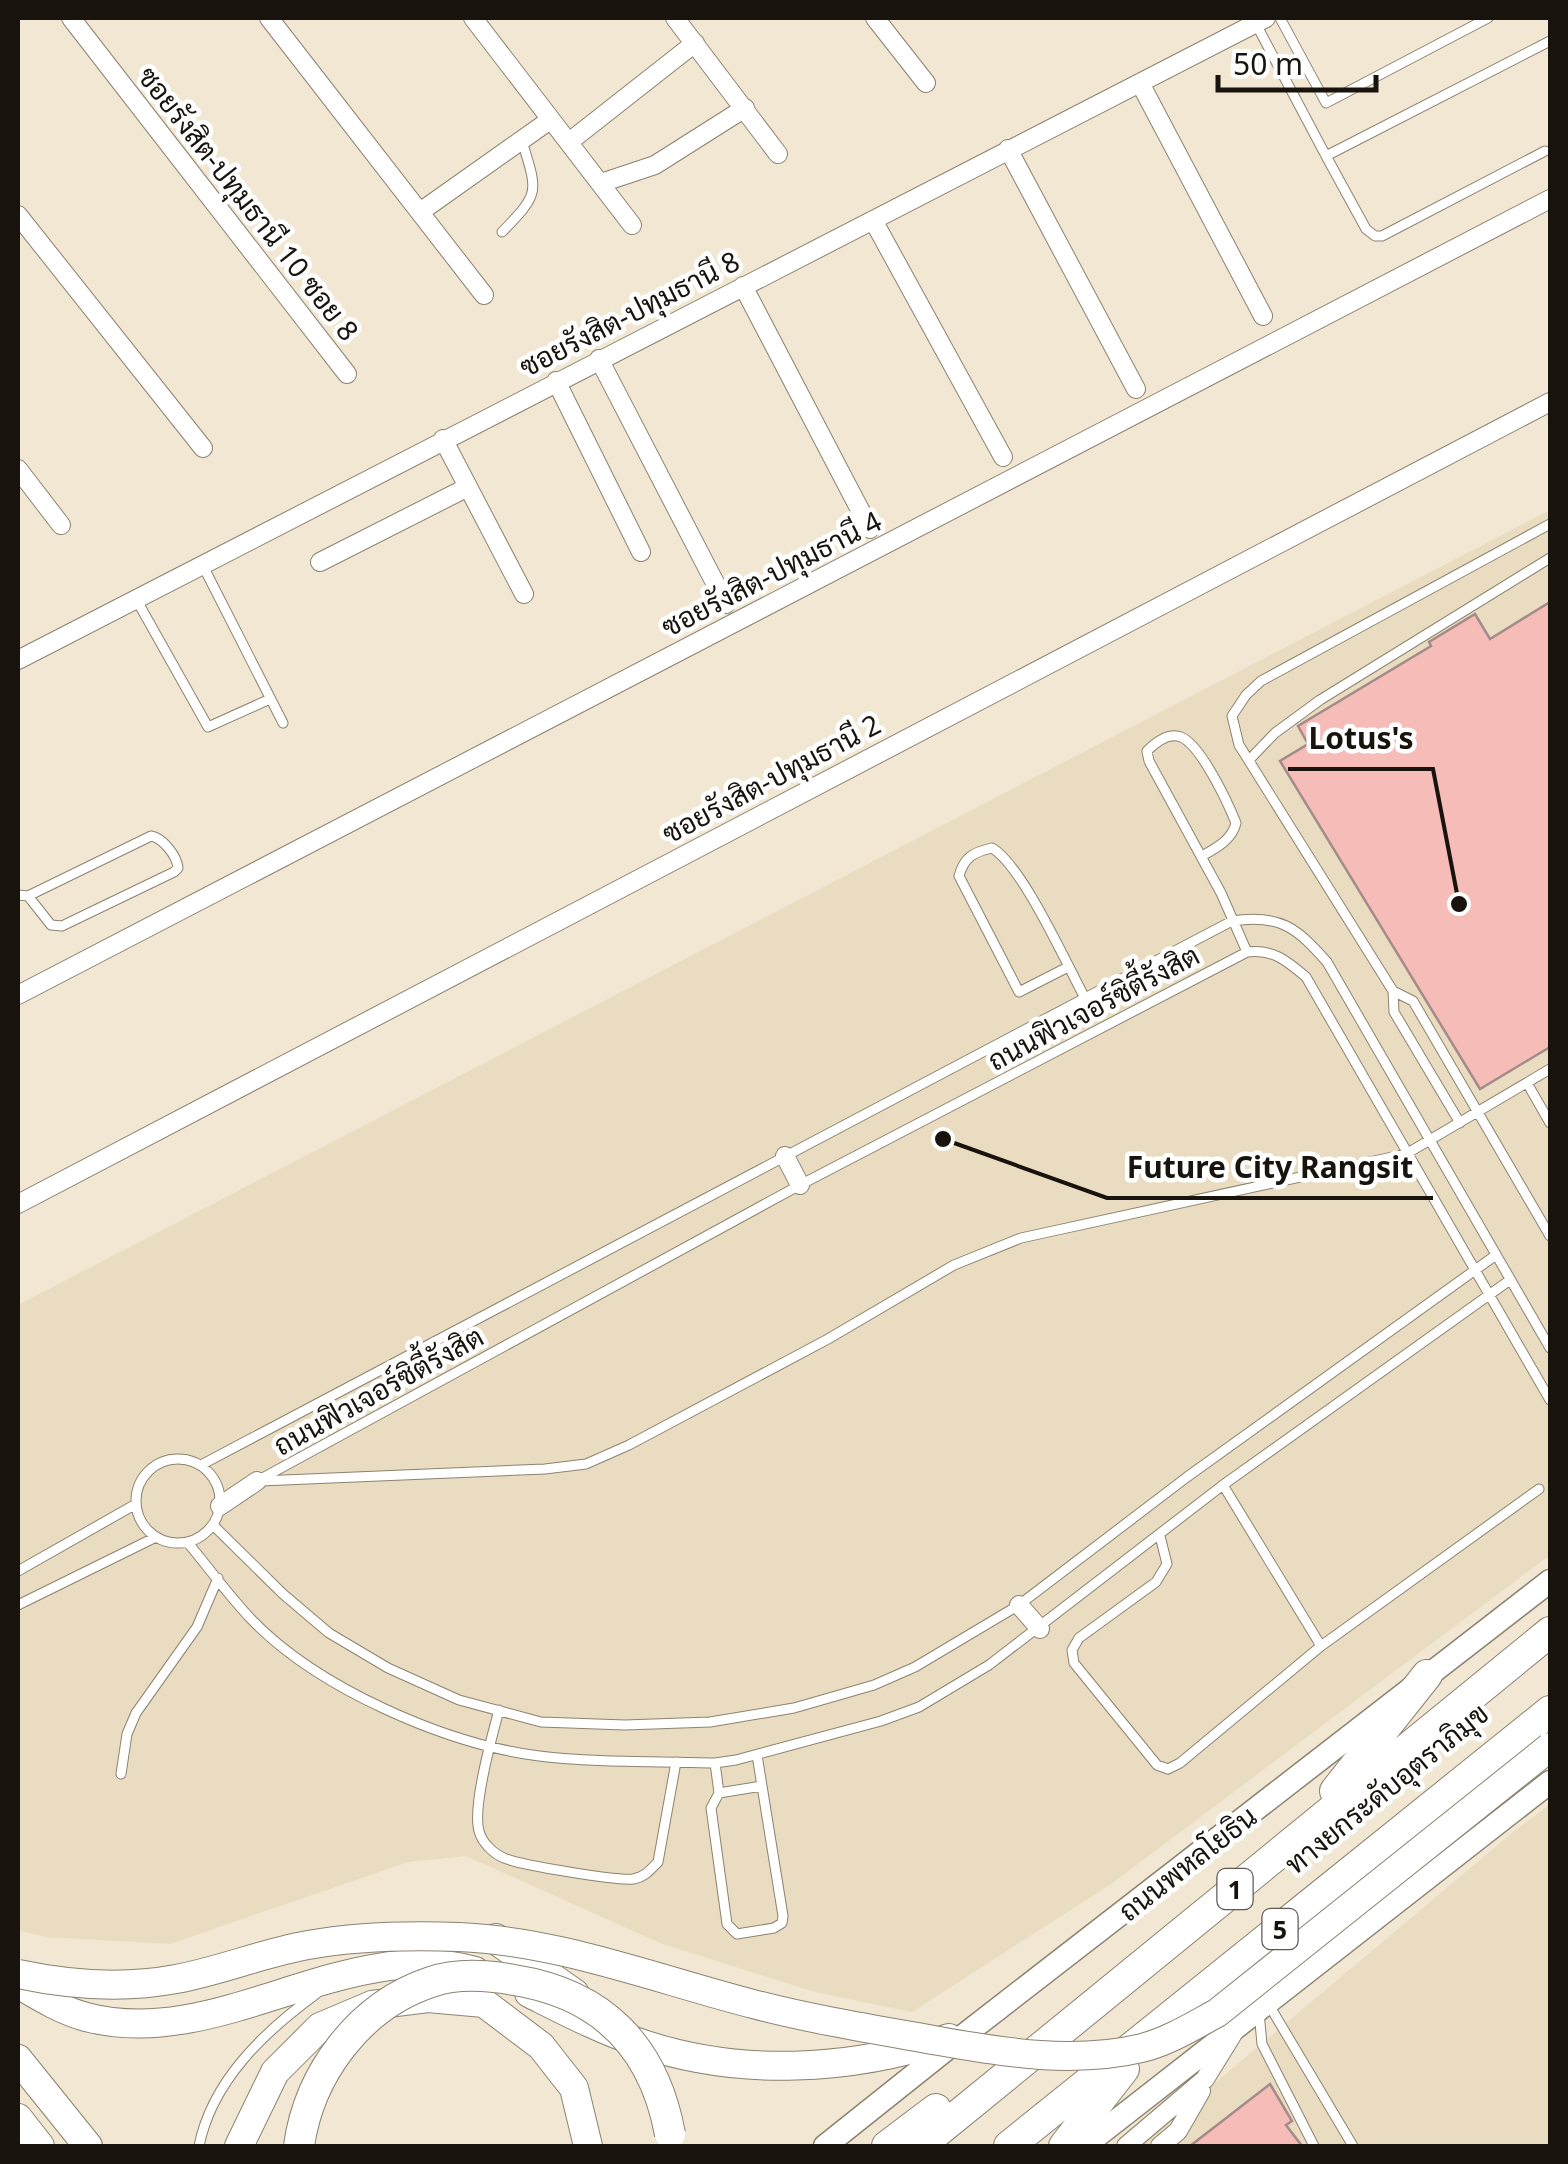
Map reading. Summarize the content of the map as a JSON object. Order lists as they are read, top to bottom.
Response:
{
  "streets": {
    "highway": [
      "ทางยกระดับอุตราภิมุข",
      "ถนนพหลโยธิน",
      "1",
      "5"
    ],
    "street": [
      "ซอยรังสิต-ปทุมธานี 10 ซอย 8",
      "ซอยรังสิต-ปทุมธานี 8",
      "ซอยรังสิต-ปทุมธานี 4",
      "ซอยรังสิต-ปทุมธานี 2"
    ],
    "lane": ["ถนนฟิวเจอร์ซิตี้รังสิต"]
  },
  "places": ["Lotus's", "Future City Rangsit"],
  "scale_bar": "50 m"
}
